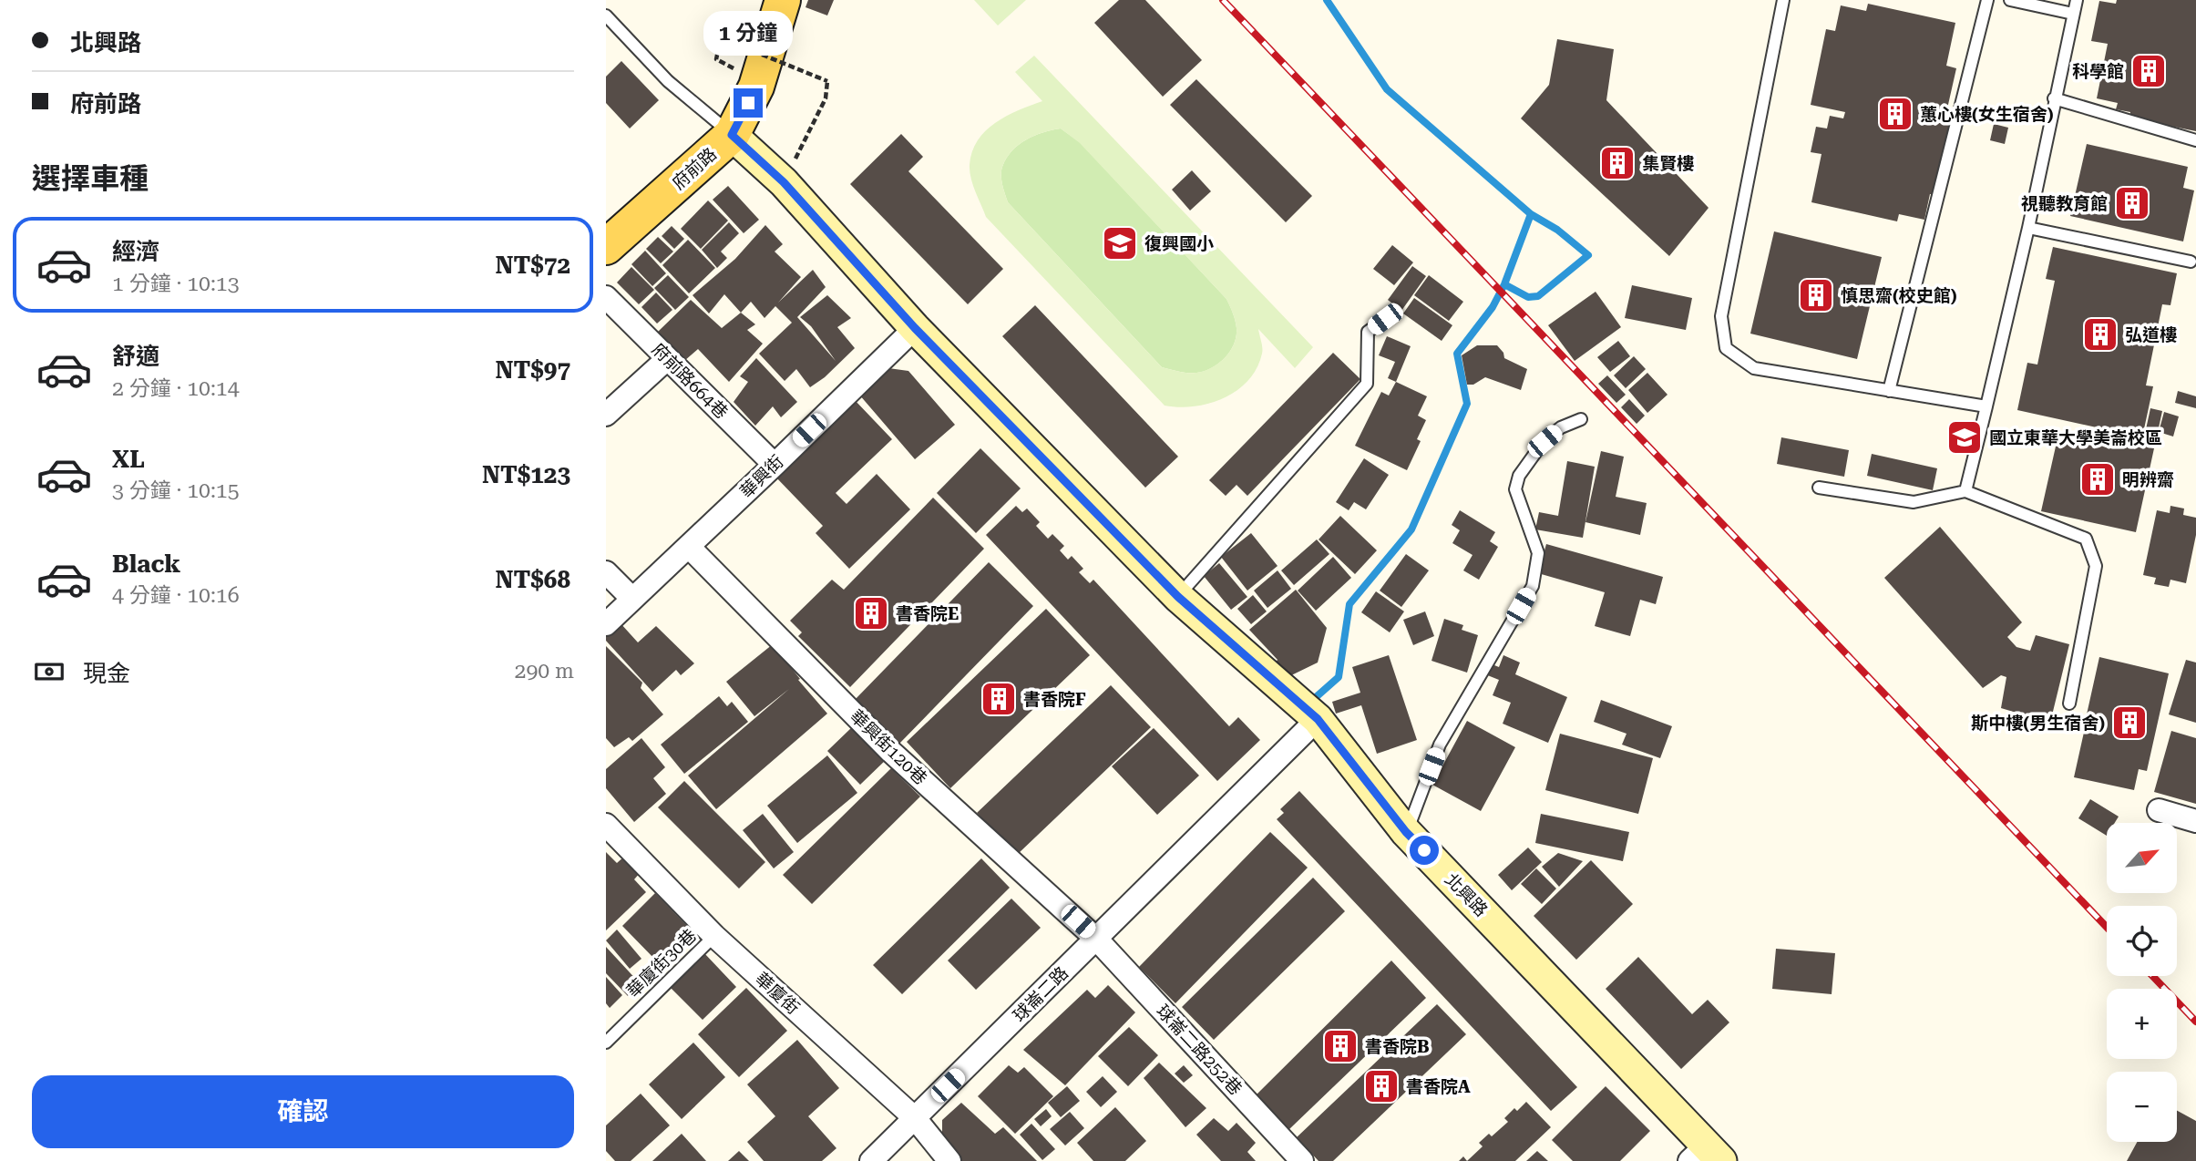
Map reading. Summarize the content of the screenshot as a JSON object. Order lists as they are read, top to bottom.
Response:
{
  "streets": {
    "main road": ["府前路"],
    "street": [
      "府前路664巷",
      "華興街",
      "華興街120巷",
      "北興路",
      "華廈街",
      "球崙二路",
      "球崙二路252巷"
    ],
    "lane": ["華廈街30巷"]
  },
  "crossings": [
    ["府前路", "北興路"],
    ["府前路664巷", "華興街"],
    ["華興街", "華興街120巷"],
    ["華興街", "北興路"],
    ["華興街120巷", "球崙二路"],
    ["華興街120巷", "球崙二路252巷"],
    ["北興路", "球崙二路"],
    ["華廈街30巷", "華廈街"],
    ["華廈街", "球崙二路"],
    ["球崙二路", "球崙二路252巷"]
  ],
  "places": {
    "building": [
      "科學館",
      "蕙心樓(女生宿舍)",
      "集賢樓",
      "視聽教育館",
      "慎思齋(校史館)",
      "弘道樓",
      "明辨齋",
      "書香院E",
      "書香院F",
      "斯中樓(男生宿舍)",
      "書香院B",
      "書香院A"
    ],
    "school or university": ["復興國小", "國立東華大學美崙校區"]
  },
  "north": "top right",
  "page": {
    "banner": ["北興路", "府前路"],
    "bubble": "1 分鐘",
    "heading": "選擇車種",
    "list": [
      {
        "name": "經濟",
        "note": "1 分鐘 · 10:13",
        "value": "NT$72"
      },
      {
        "name": "舒適",
        "note": "2 分鐘 · 10:14",
        "value": "NT$97"
      },
      {
        "name": "XL",
        "note": "3 分鐘 · 10:15",
        "value": "NT$123"
      },
      {
        "name": "Black",
        "note": "4 分鐘 · 10:16",
        "value": "NT$68"
      }
    ],
    "pay": ["現金", "290 m"],
    "map_buttons": ["+", "−"],
    "buttons": "確認"
  }
}
